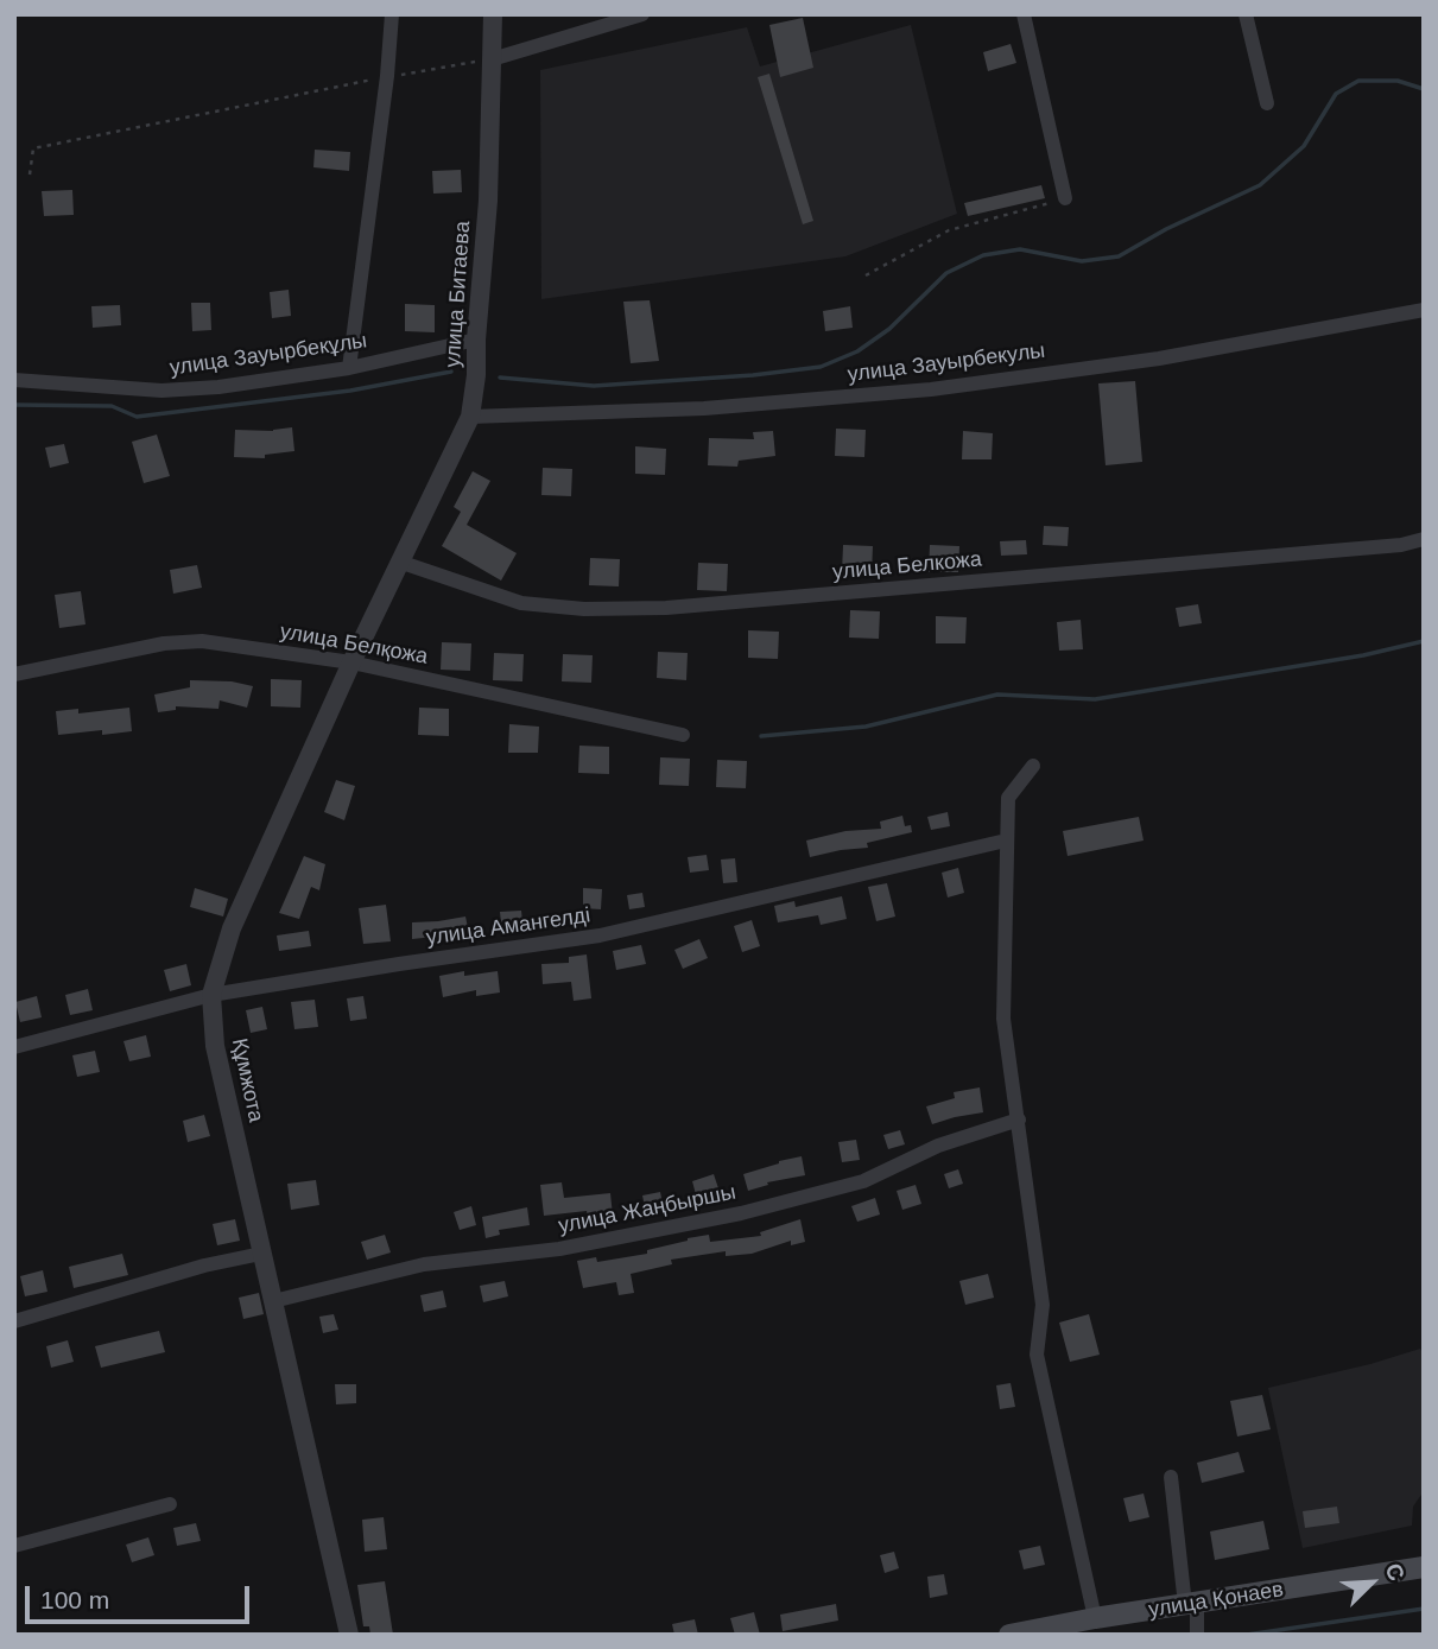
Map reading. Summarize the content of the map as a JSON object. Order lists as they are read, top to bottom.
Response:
{
  "streets": {
    "main road": ["улица Қонаев"],
    "street": [
      "улица Битаева",
      "улица Зауырбекұлы",
      "улица Зауырбекулы",
      "улица Белкожа",
      "улица Белқожа",
      "улица Амангелді",
      "Құмжота",
      "улица Жаңбыршы"
    ]
  },
  "crossings": [
    ["улица Битаева", "улица Зауырбекұлы"],
    ["улица Битаева", "улица Зауырбекулы"],
    ["улица Битаева", "улица Белкожа"],
    ["улица Битаева", "Құмжота"],
    ["улица Белкожа", "Құмжота"],
    ["улица Белқожа", "Құмжота"],
    ["улица Амангелді", "Құмжота"],
    ["Құмжота", "улица Жаңбыршы"]
  ],
  "scale_bar": "100 m",
  "north": "top right"
}
